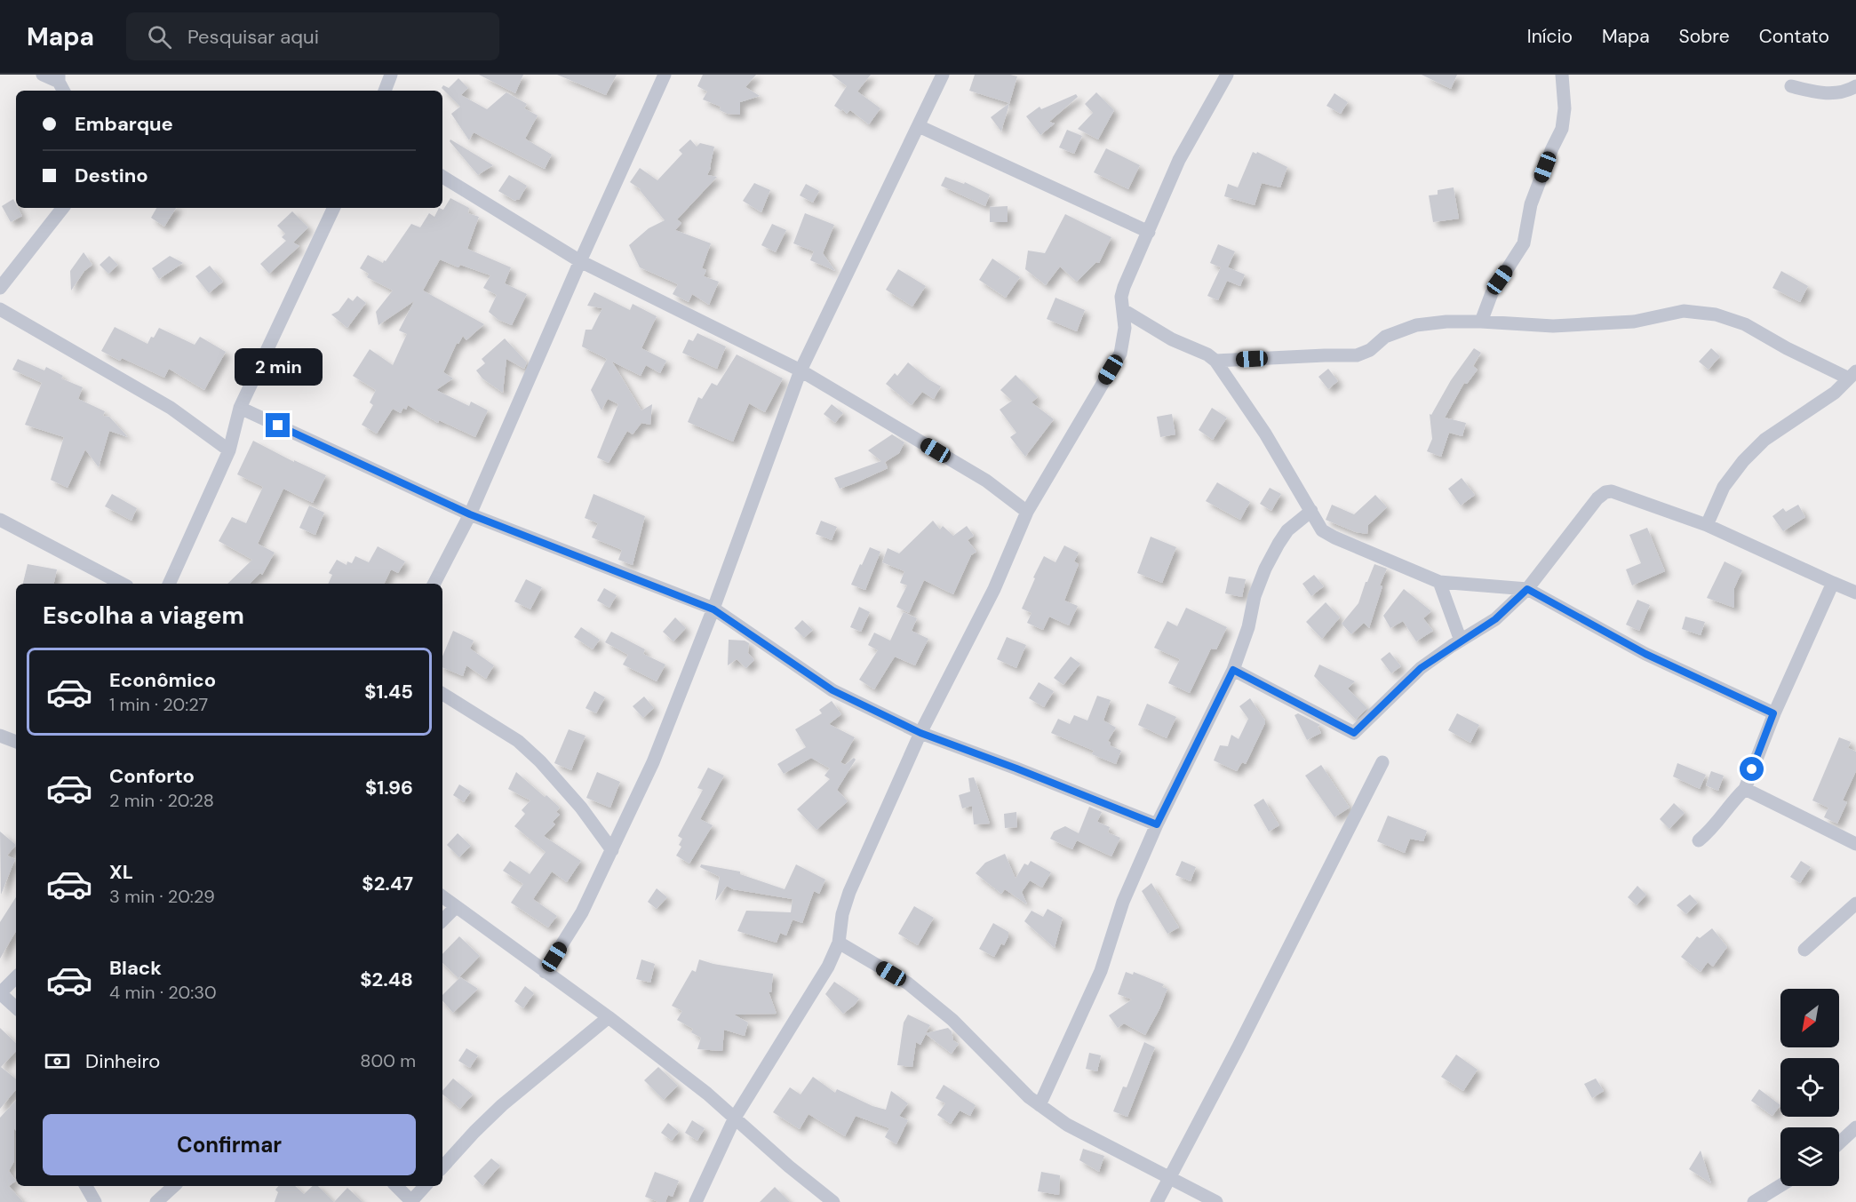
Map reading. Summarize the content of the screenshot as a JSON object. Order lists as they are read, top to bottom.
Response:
{
  "north": "bottom left",
  "page": {
    "header": "Mapa",
    "search": "Pesquisar aqui",
    "nav": [
      "Início",
      "Mapa",
      "Sobre",
      "Contato"
    ],
    "banner": ["Embarque", "Destino"],
    "bubble": "2 min",
    "heading": "Escolha a viagem",
    "list": [
      {
        "name": "Econômico",
        "note": "1 min · 20:27",
        "value": "$1.45"
      },
      {
        "name": "Conforto",
        "note": "2 min · 20:28",
        "value": "$1.96"
      },
      {
        "name": "XL",
        "note": "3 min · 20:29",
        "value": "$2.47"
      },
      {
        "name": "Black",
        "note": "4 min · 20:30",
        "value": "$2.48"
      }
    ],
    "pay": ["Dinheiro", "800 m"],
    "buttons": "Confirmar"
  }
}
